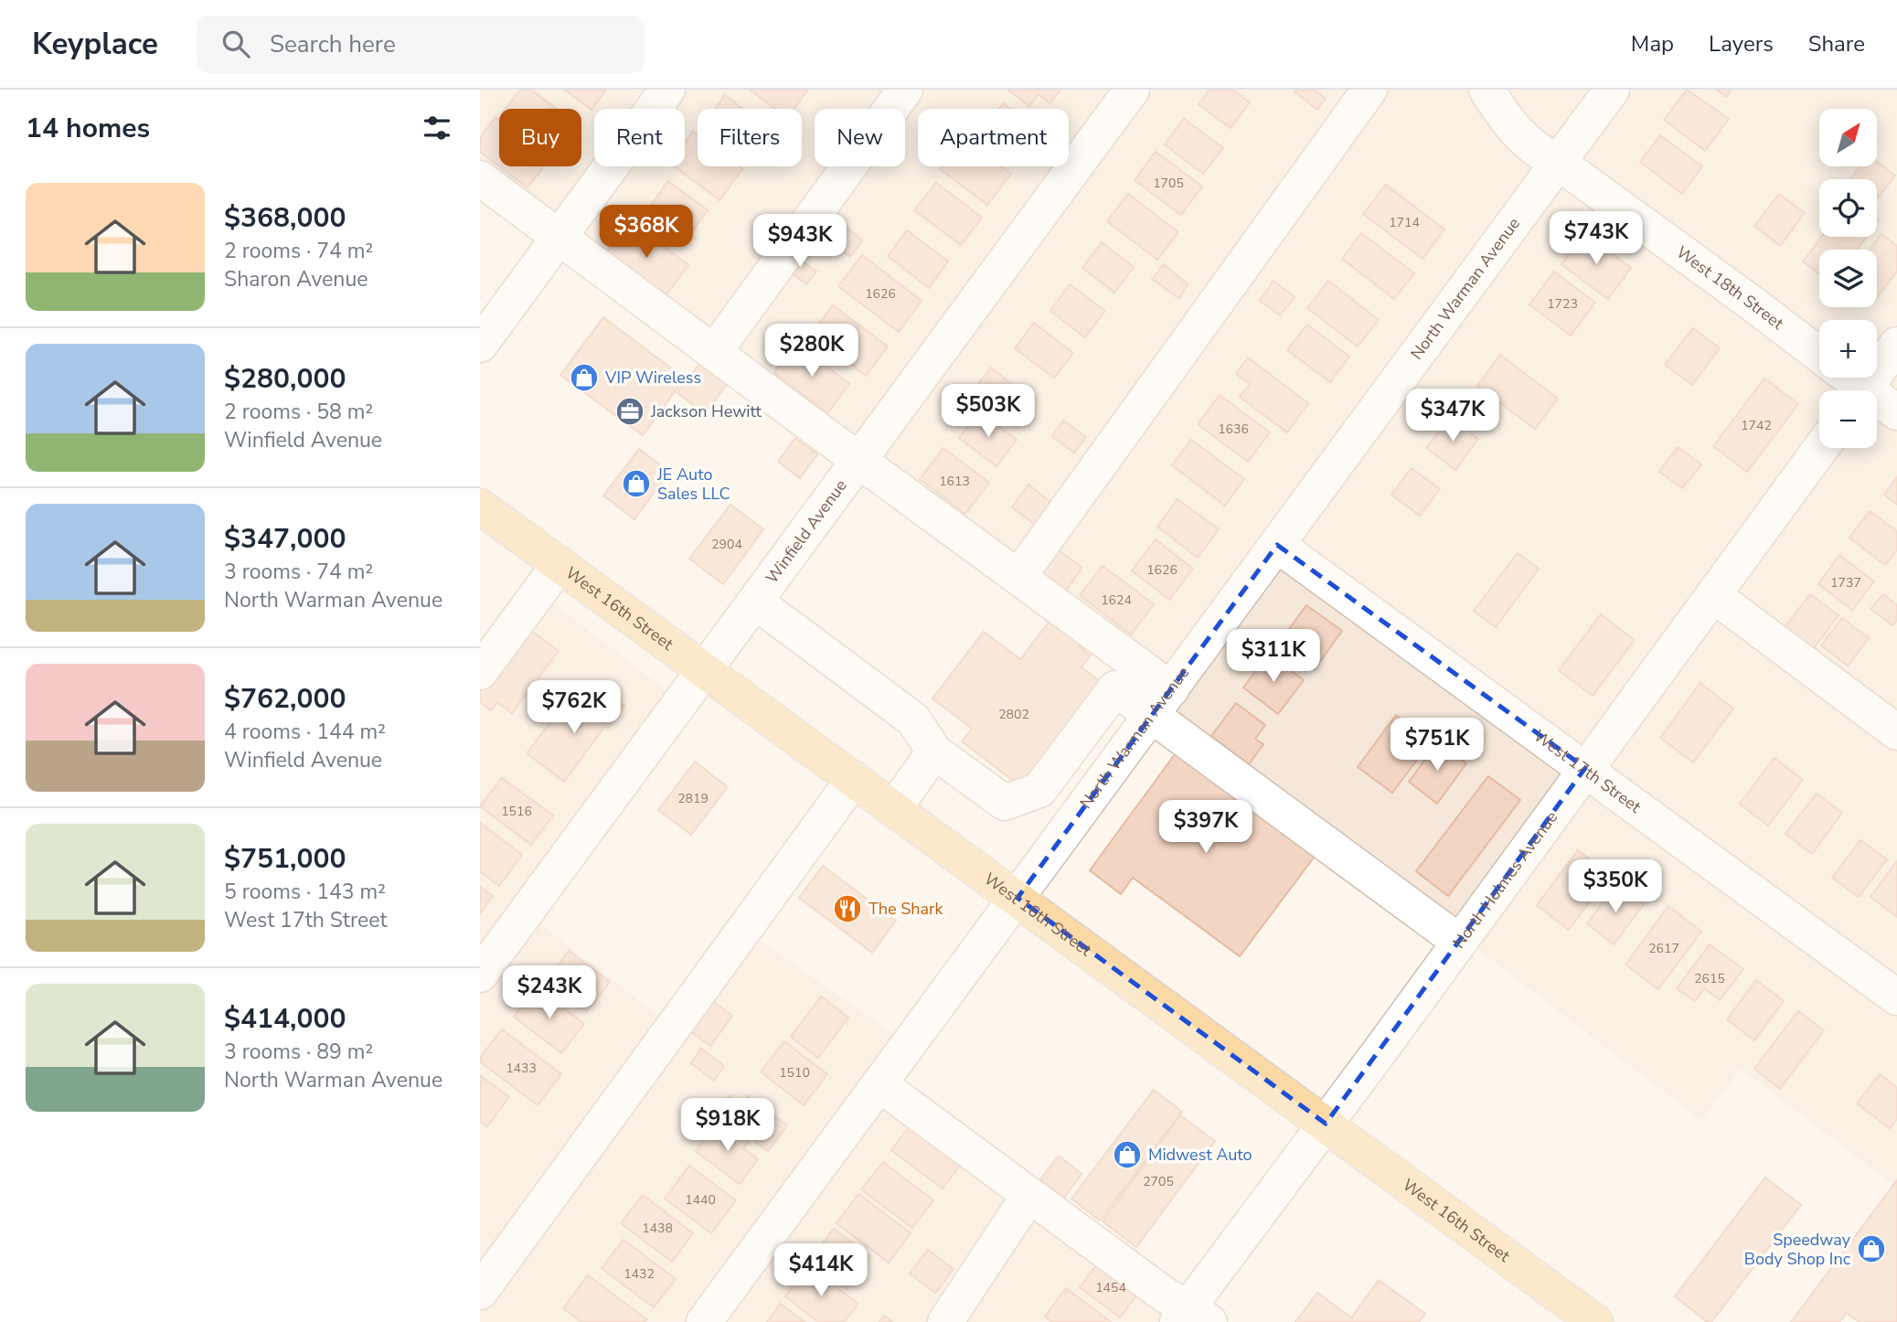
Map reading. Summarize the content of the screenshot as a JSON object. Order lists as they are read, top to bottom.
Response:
{
  "streets": {
    "main road": ["West 16th Street"],
    "street": [
      "West 18th Street",
      "North Warman Avenue",
      "Winfield Avenue",
      "West 17th Street",
      "North Holmes Avenue"
    ]
  },
  "crossings": [
    ["West 18th Street", "North Warman Avenue"],
    ["North Warman Avenue", "West 16th Street"],
    ["North Warman Avenue", "West 17th Street"],
    ["Winfield Avenue", "West 16th Street"],
    ["West 16th Street", "North Holmes Avenue"],
    ["West 17th Street", "North Holmes Avenue"]
  ],
  "places": {
    "shop": [
      "VIP Wireless",
      "JE Auto Sales LLC",
      "Midwest Auto",
      "Speedway Body Shop Inc"
    ],
    "office": ["Jackson Hewitt"],
    "restaurant": ["The Shark"]
  },
  "house_numbers": [
    "1705",
    "1714",
    "1626",
    "1723",
    "1742",
    "1636",
    "1613",
    "2904",
    "1626",
    "1737",
    "1624",
    "2802",
    "2819",
    "1516",
    "2617",
    "2615",
    "1433",
    "1510",
    "2705",
    "1440",
    "1438",
    "1432",
    "1454"
  ],
  "north": "top right",
  "page": {
    "header": "Keyplace",
    "search": "Search here",
    "nav": ["Map", "Layers", "Share"],
    "heading": "14 homes",
    "map_buttons": ["+", "−"],
    "chip": [
      "Buy",
      "Rent",
      "Filters",
      "New",
      "Apartment"
    ],
    "list": [
      {
        "name": "$368,000",
        "note": "2 rooms · 74 m² · Sharon Avenue"
      },
      {
        "name": "$280,000",
        "note": "2 rooms · 58 m² · Winfield Avenue"
      },
      {
        "name": "$347,000",
        "note": "3 rooms · 74 m² · North Warman Avenue"
      },
      {
        "name": "$762,000",
        "note": "4 rooms · 144 m² · Winfield Avenue"
      },
      {
        "name": "$751,000",
        "note": "5 rooms · 143 m² · West 17th Street"
      },
      {
        "name": "$414,000",
        "note": "3 rooms · 89 m² · North Warman Avenue"
      }
    ],
    "price": [
      "$368K",
      "$743K",
      "$943K",
      "$280K",
      "$503K",
      "$347K",
      "$311K",
      "$762K",
      "$751K",
      "$397K",
      "$350K",
      "$243K",
      "$918K",
      "$414K"
    ]
  }
}
